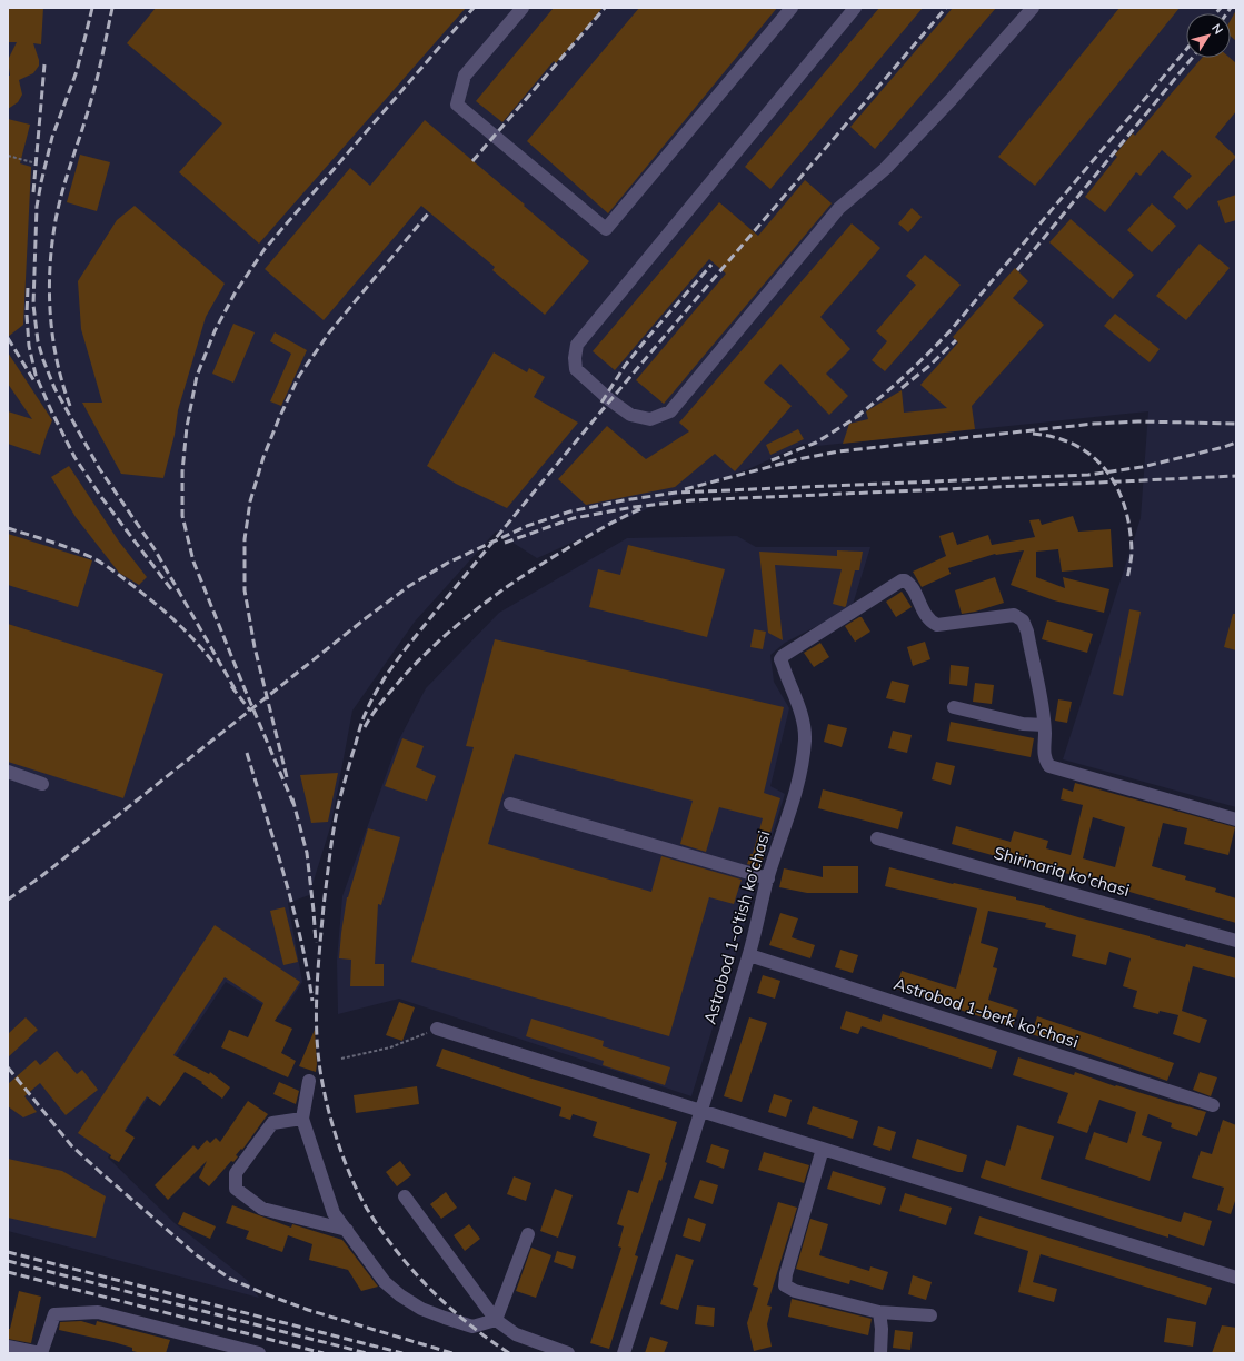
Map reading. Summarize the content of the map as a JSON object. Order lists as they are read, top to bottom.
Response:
{
  "streets": {
    "street": ["Shirinariq ko'chasi", "Astrobod 1-o'tish ko'chasi", "Astrobod 1-berk ko'chasi"]
  },
  "crossings": [
    ["Astrobod 1-o'tish ko'chasi", "Astrobod 1-berk ko'chasi"]
  ],
  "north": "top right"
}
